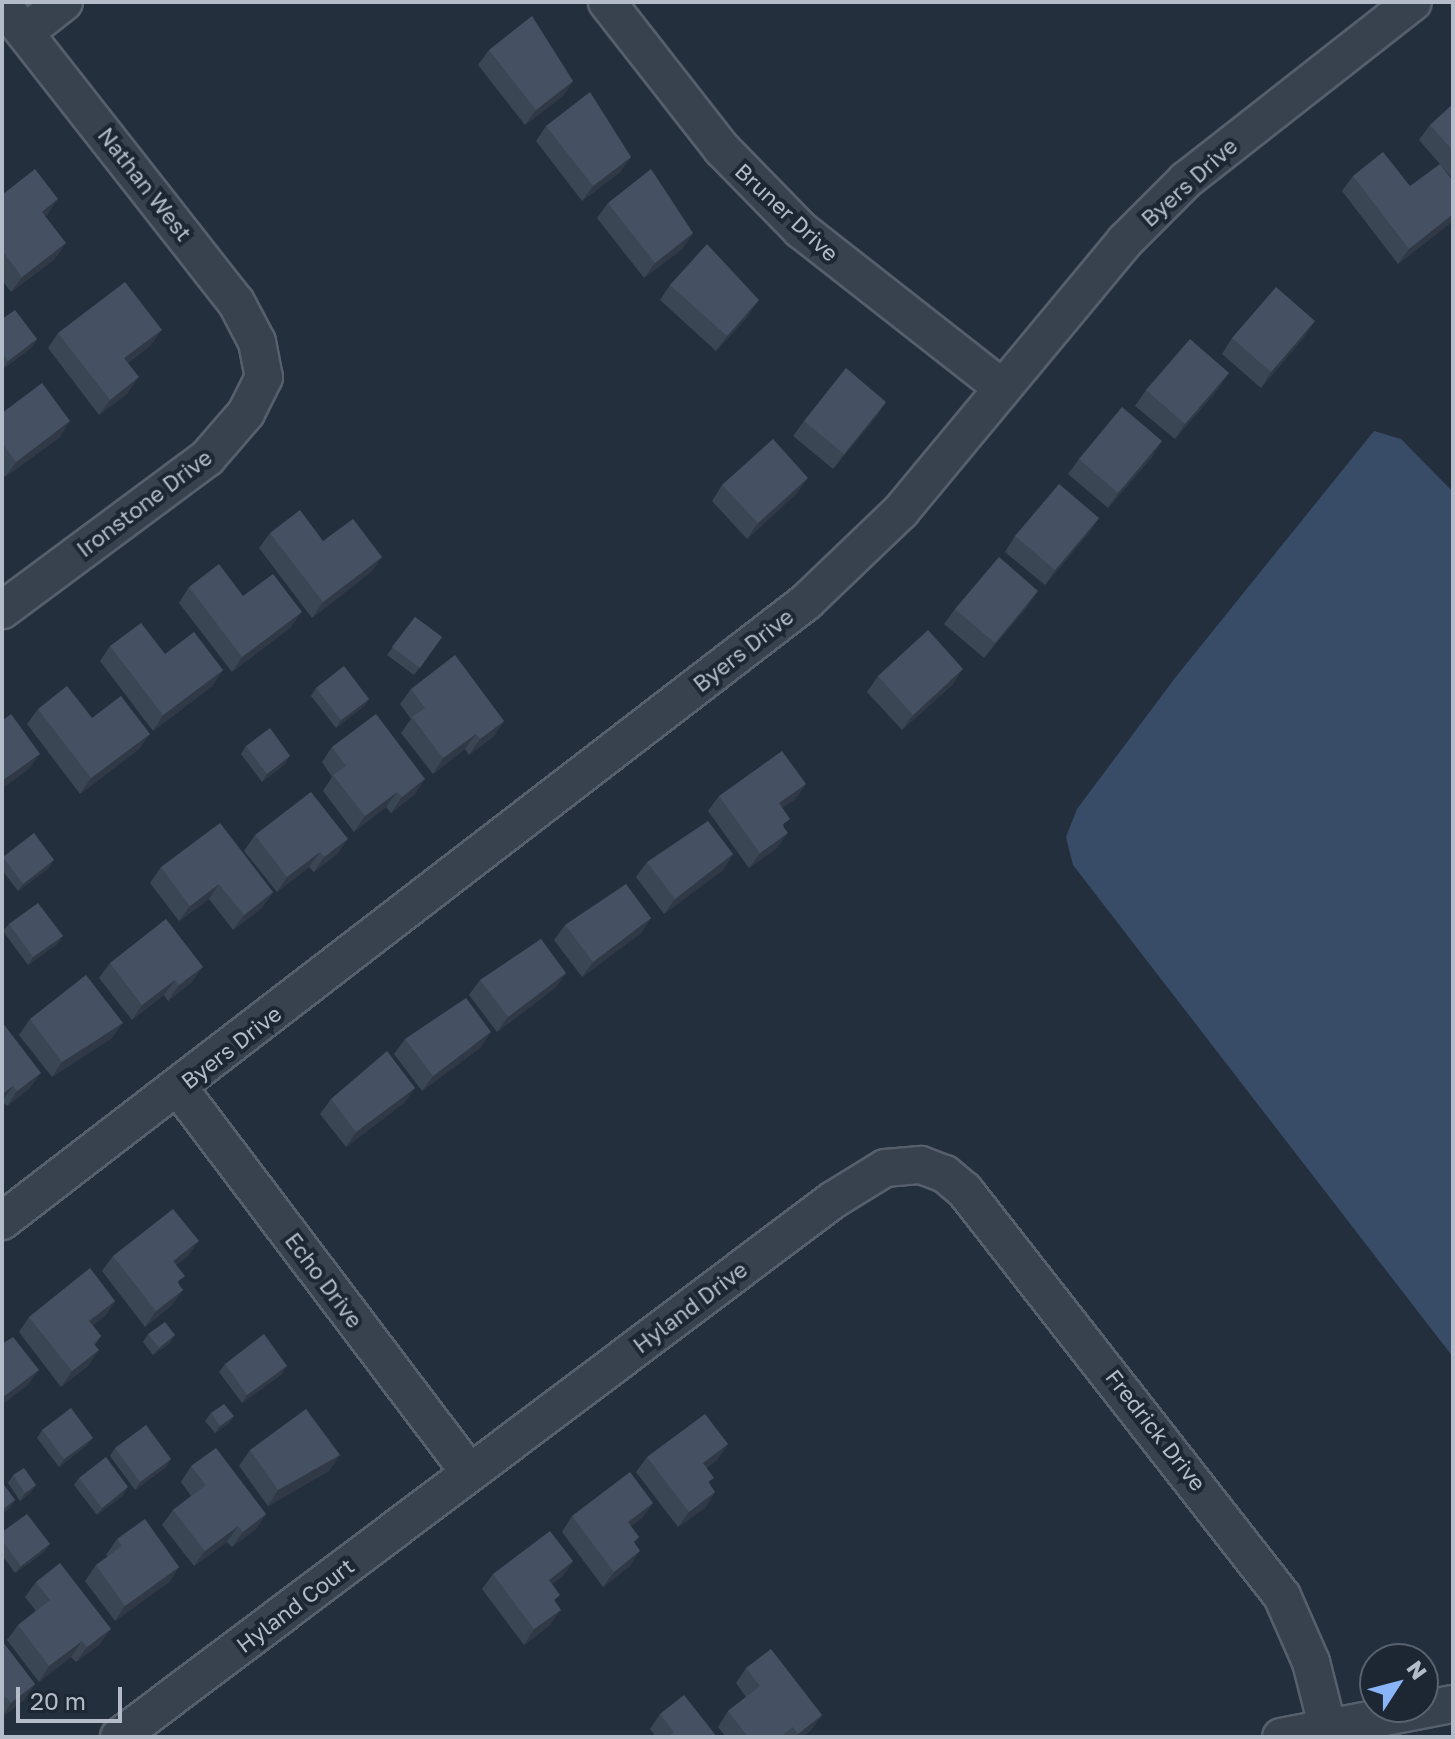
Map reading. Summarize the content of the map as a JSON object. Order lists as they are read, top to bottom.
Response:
{
  "streets": {
    "street": [
      "Byers Drive",
      "Nathan West",
      "Bruner Drive",
      "Ironstone Drive",
      "Echo Drive",
      "Hyland Drive",
      "Fredrick Drive",
      "Hyland Court"
    ]
  },
  "crossings": [
    ["Byers Drive", "Bruner Drive"],
    ["Byers Drive", "Echo Drive"],
    ["Nathan West", "Ironstone Drive"],
    ["Echo Drive", "Hyland Drive"],
    ["Echo Drive", "Hyland Court"],
    ["Hyland Drive", "Fredrick Drive"],
    ["Hyland Drive", "Hyland Court"]
  ],
  "scale_bar": "20 m",
  "north": "top right"
}
